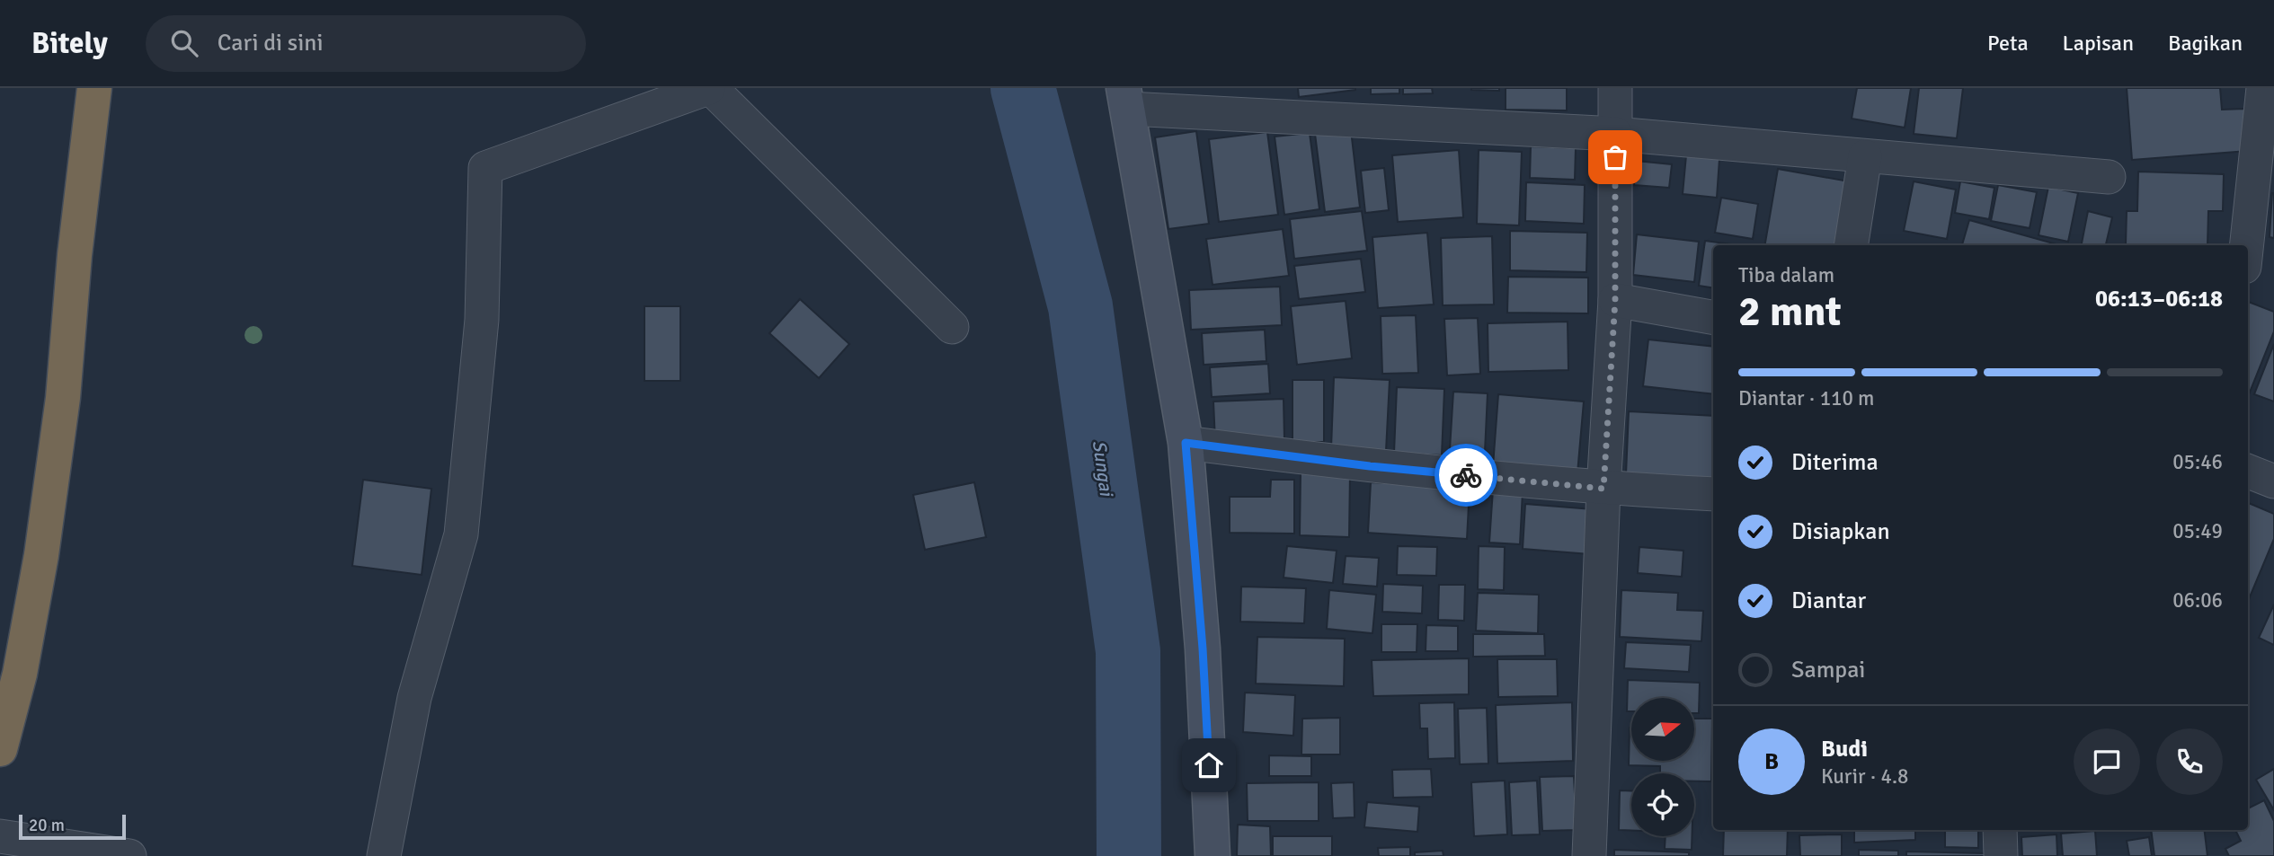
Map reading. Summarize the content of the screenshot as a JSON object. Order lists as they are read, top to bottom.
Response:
{
  "water": ["Sungai"],
  "scale_bar": "20 m",
  "north": "right",
  "page": {
    "header": "Bitely",
    "search": "Cari di sini",
    "nav": ["Peta", "Lapisan", "Bagikan"],
    "heading": ["2 mnt", "Tiba dalam", "06:13–06:18"],
    "panel": ["Budi", "Kurir · 4.8"],
    "bar": "Diantar · 110 m",
    "list": [
      ["Diterima", "05:46"],
      ["Disiapkan", "05:49"],
      ["Diantar", "06:06"],
      "Sampai"
    ],
    "round": "B",
    "scale": "20 m"
  }
}
